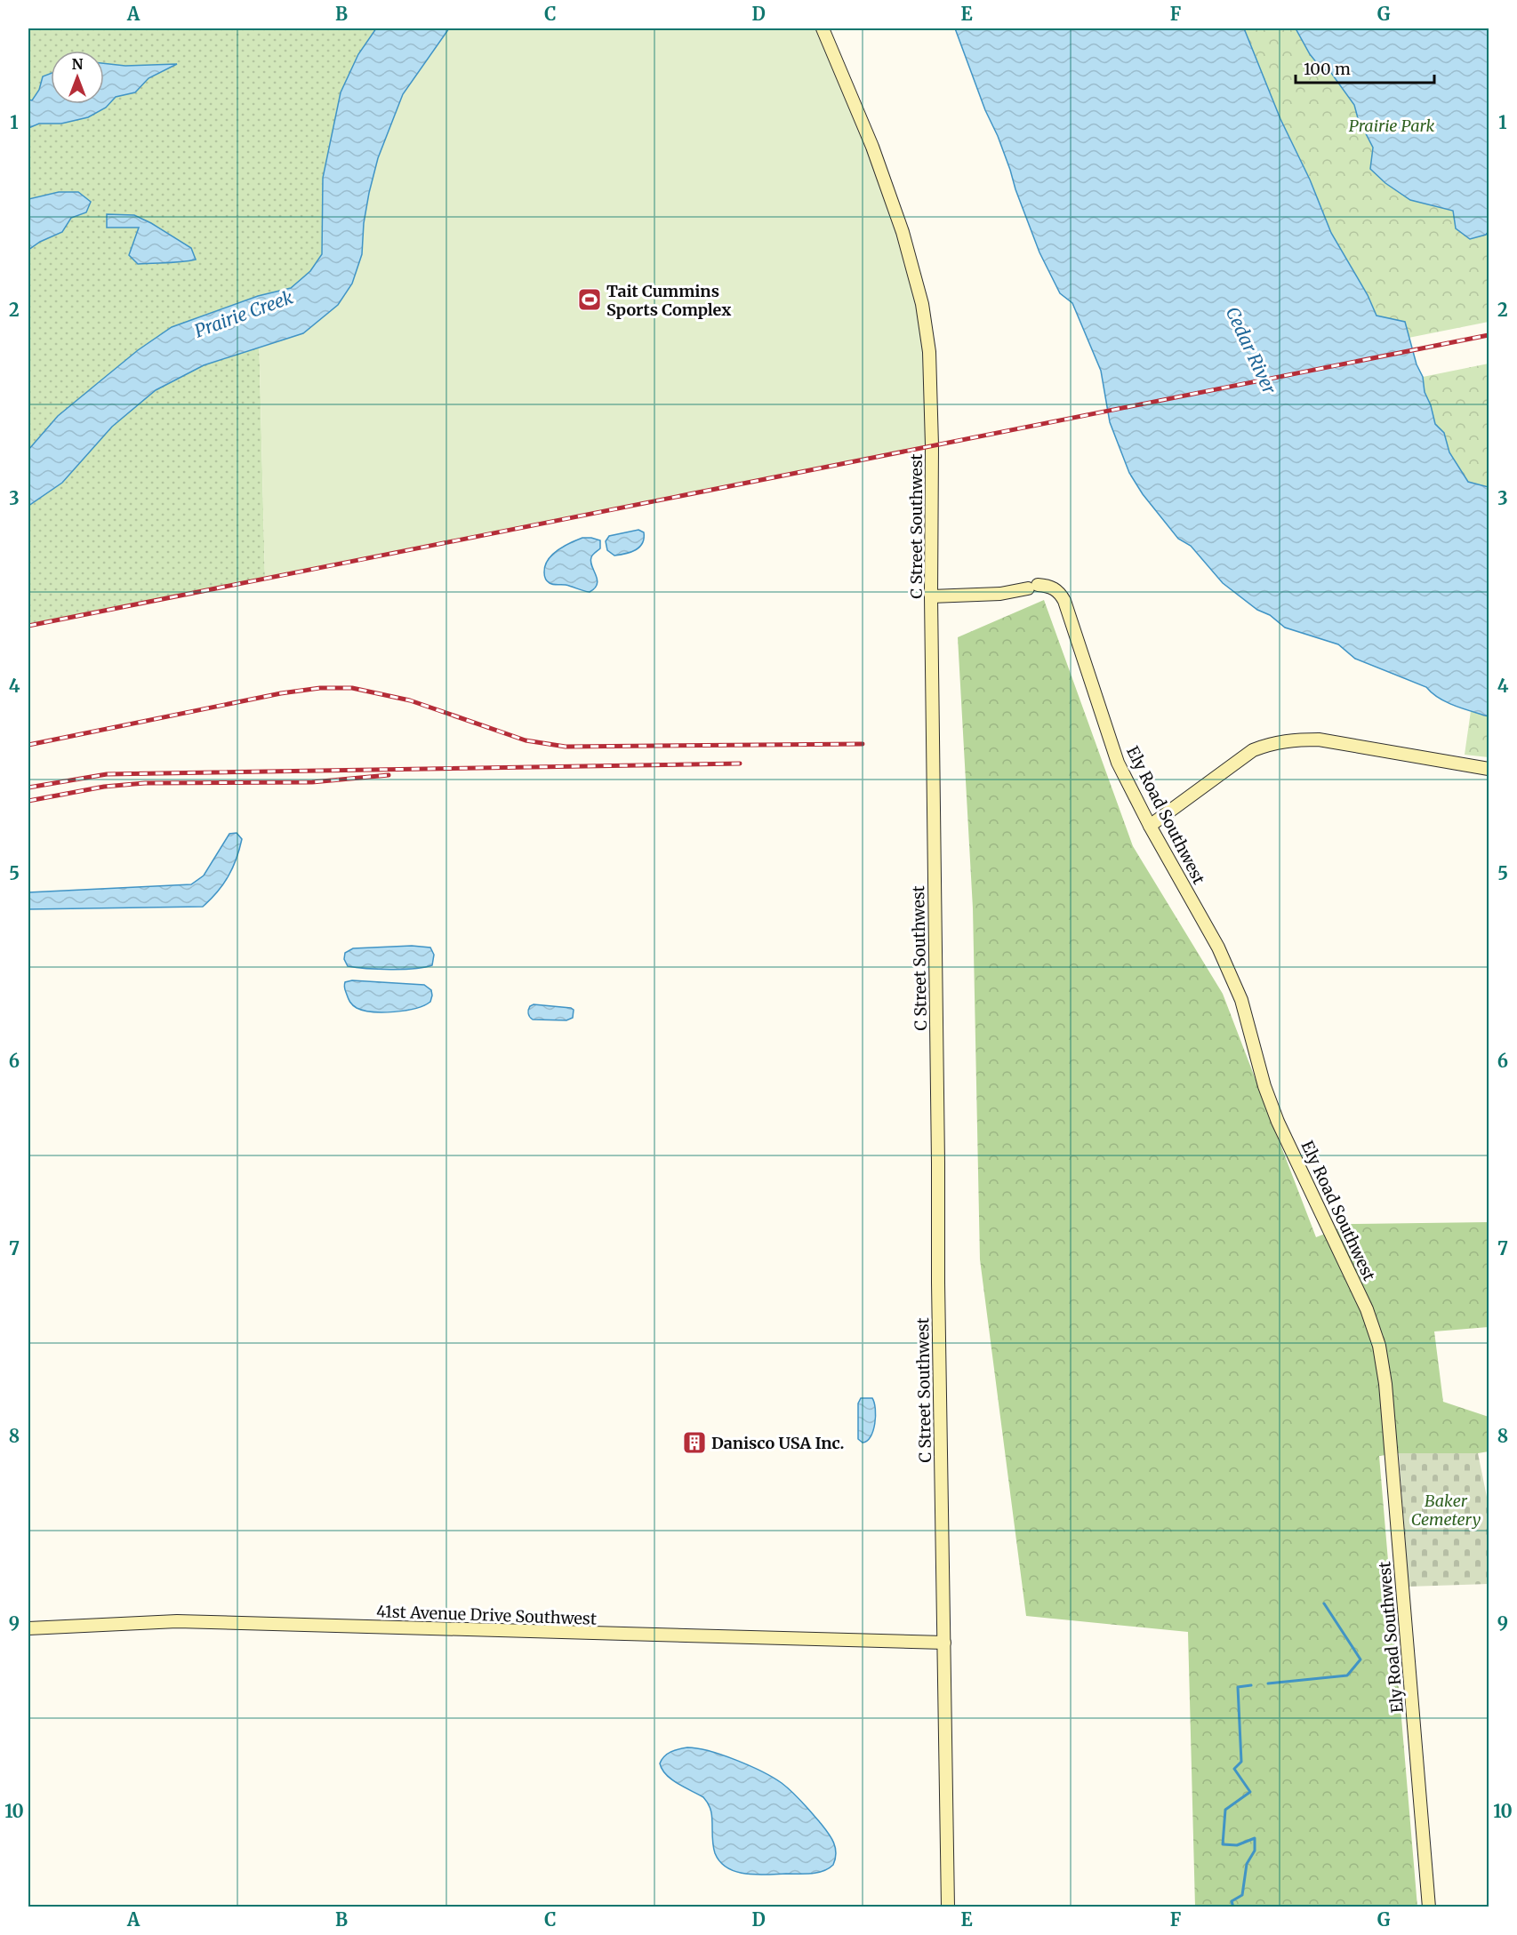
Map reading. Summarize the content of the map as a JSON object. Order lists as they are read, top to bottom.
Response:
{
  "streets": {
    "street": ["C Street Southwest", "Ely Road Southwest", "41st Avenue Drive Southwest"]
  },
  "crossings": [
    ["C Street Southwest", "Ely Road Southwest"],
    ["C Street Southwest", "41st Avenue Drive Southwest"]
  ],
  "water": ["Prairie Creek", "Cedar River"],
  "parks": ["Prairie Park", "Baker Cemetery"],
  "places": {
    "sports": ["Tait Cummins Sports Complex"],
    "building": ["Danisco USA Inc."]
  },
  "scale_bar": "100 m",
  "north": "top",
  "grid": {
    "columns": [
      "A",
      "B",
      "C",
      "D",
      "E",
      "F",
      "G"
    ],
    "rows": [
      "1",
      "2",
      "3",
      "4",
      "5",
      "6",
      "7",
      "8",
      "9",
      "10"
    ]
  }
}
